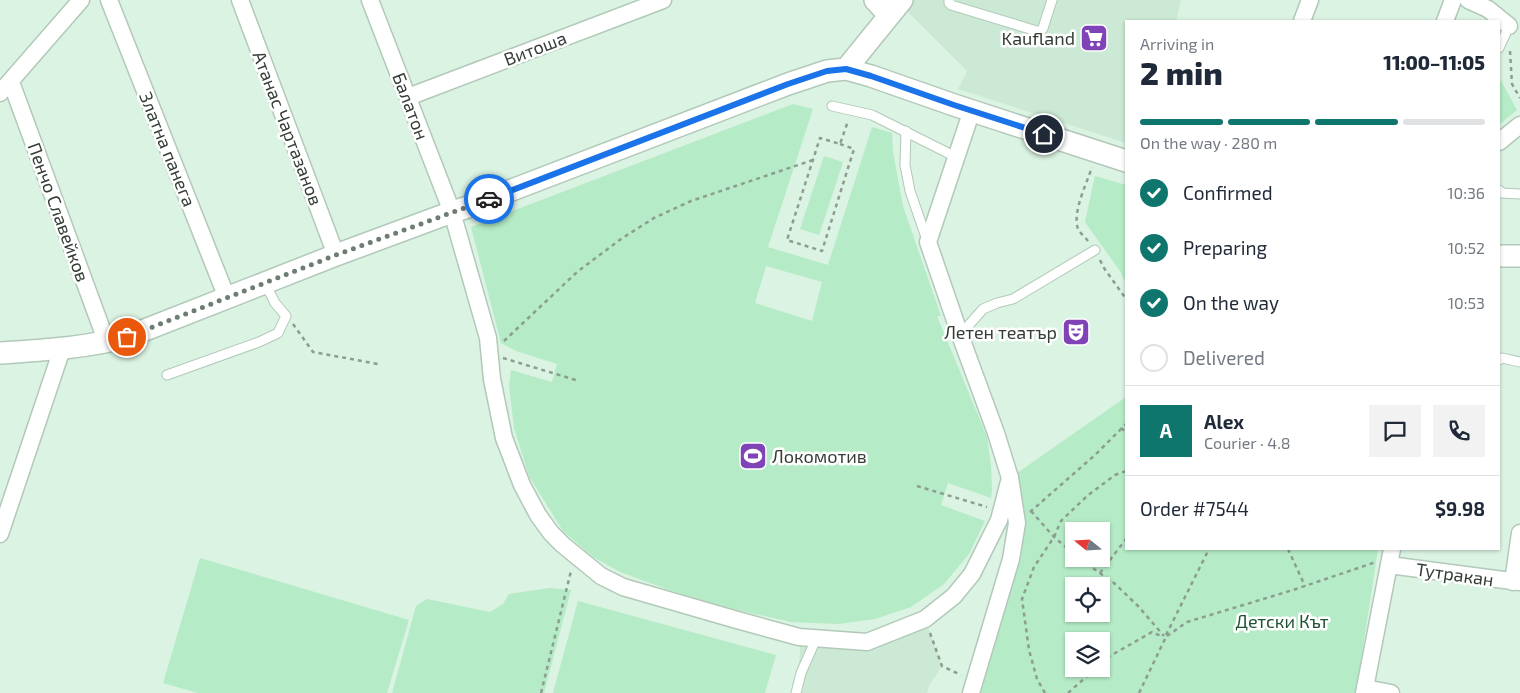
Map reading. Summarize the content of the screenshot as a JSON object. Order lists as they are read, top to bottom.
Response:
{
  "streets": {
    "street": [
      "Витоша",
      "Балатон",
      "Атанас Чартазанов",
      "Златна панега",
      "Пенчо Славейков",
      "Тутракан"
    ]
  },
  "crossings": [
    ["Витоша", "Балатон"]
  ],
  "parks": ["Детски Кът"],
  "places": {
    "supermarket": ["Kaufland"],
    "theatre": ["Летен театър"],
    "sports": ["Локомотив"]
  },
  "north": "left",
  "page": {
    "heading": ["2 min", "Arriving in", "11:00–11:05"],
    "panel": [
      "Alex",
      "Courier · 4.8",
      "Order #7544",
      "$9.98"
    ],
    "bar": "On the way · 280 m",
    "list": [
      ["Confirmed", "10:36"],
      ["Preparing", "10:52"],
      ["On the way", "10:53"],
      "Delivered"
    ],
    "round": "A"
  }
}
